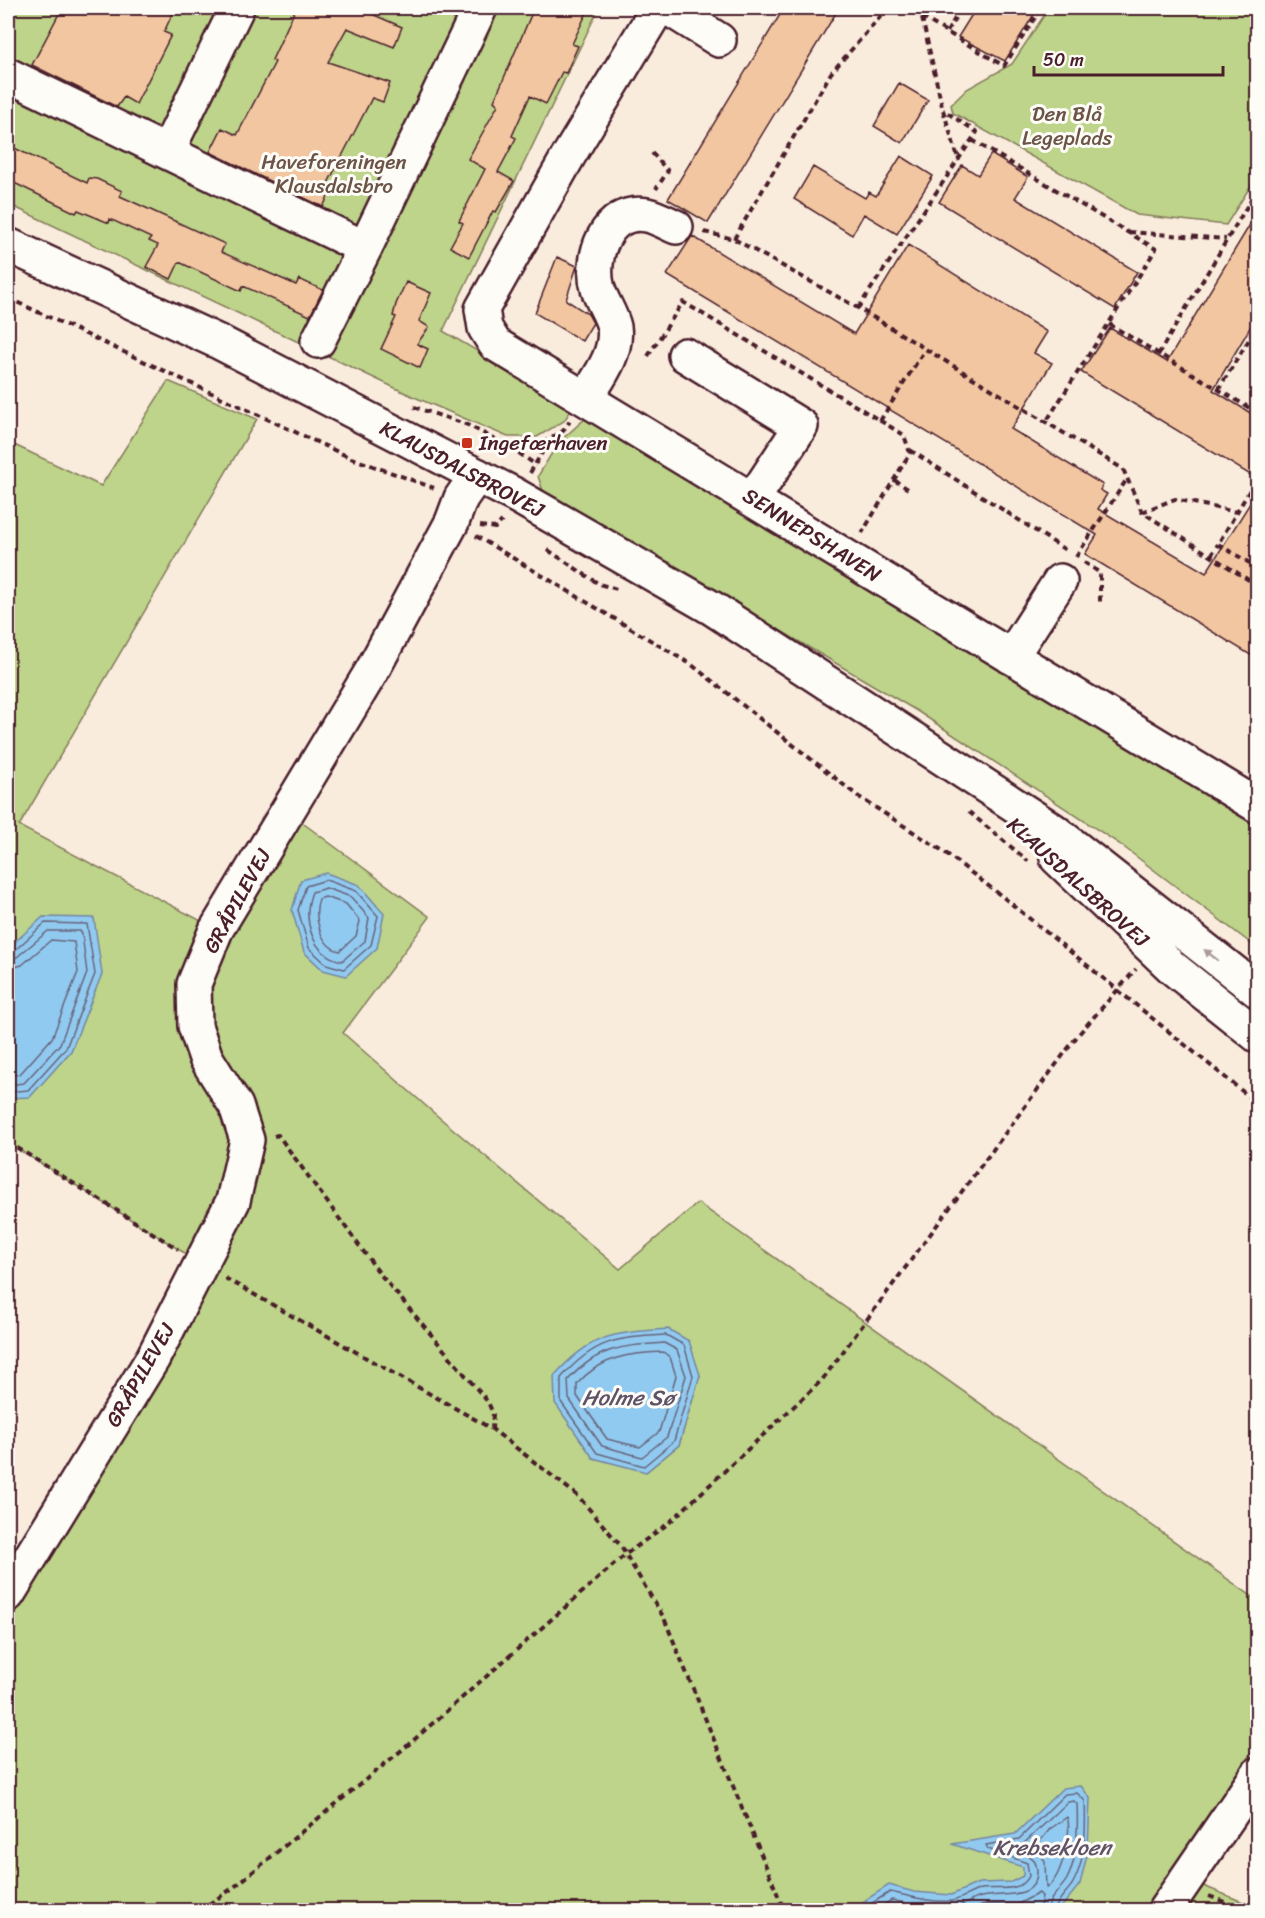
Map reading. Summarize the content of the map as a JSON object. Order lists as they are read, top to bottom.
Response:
{
  "streets": {
    "street": ["KLAUSDALSBROVEJ", "SENNEPSHAVEN", "GRÅPILEVEJ"]
  },
  "crossings": [
    ["KLAUSDALSBROVEJ", "GRÅPILEVEJ"]
  ],
  "water": ["Holme Sø", "Krebsekloen"],
  "parks": ["Den Blå Legeplads", "Haveforeningen Klausdalsbro"],
  "places": {
    "transit": ["Ingefærhaven"]
  },
  "scale_bar": "50 m"
}
